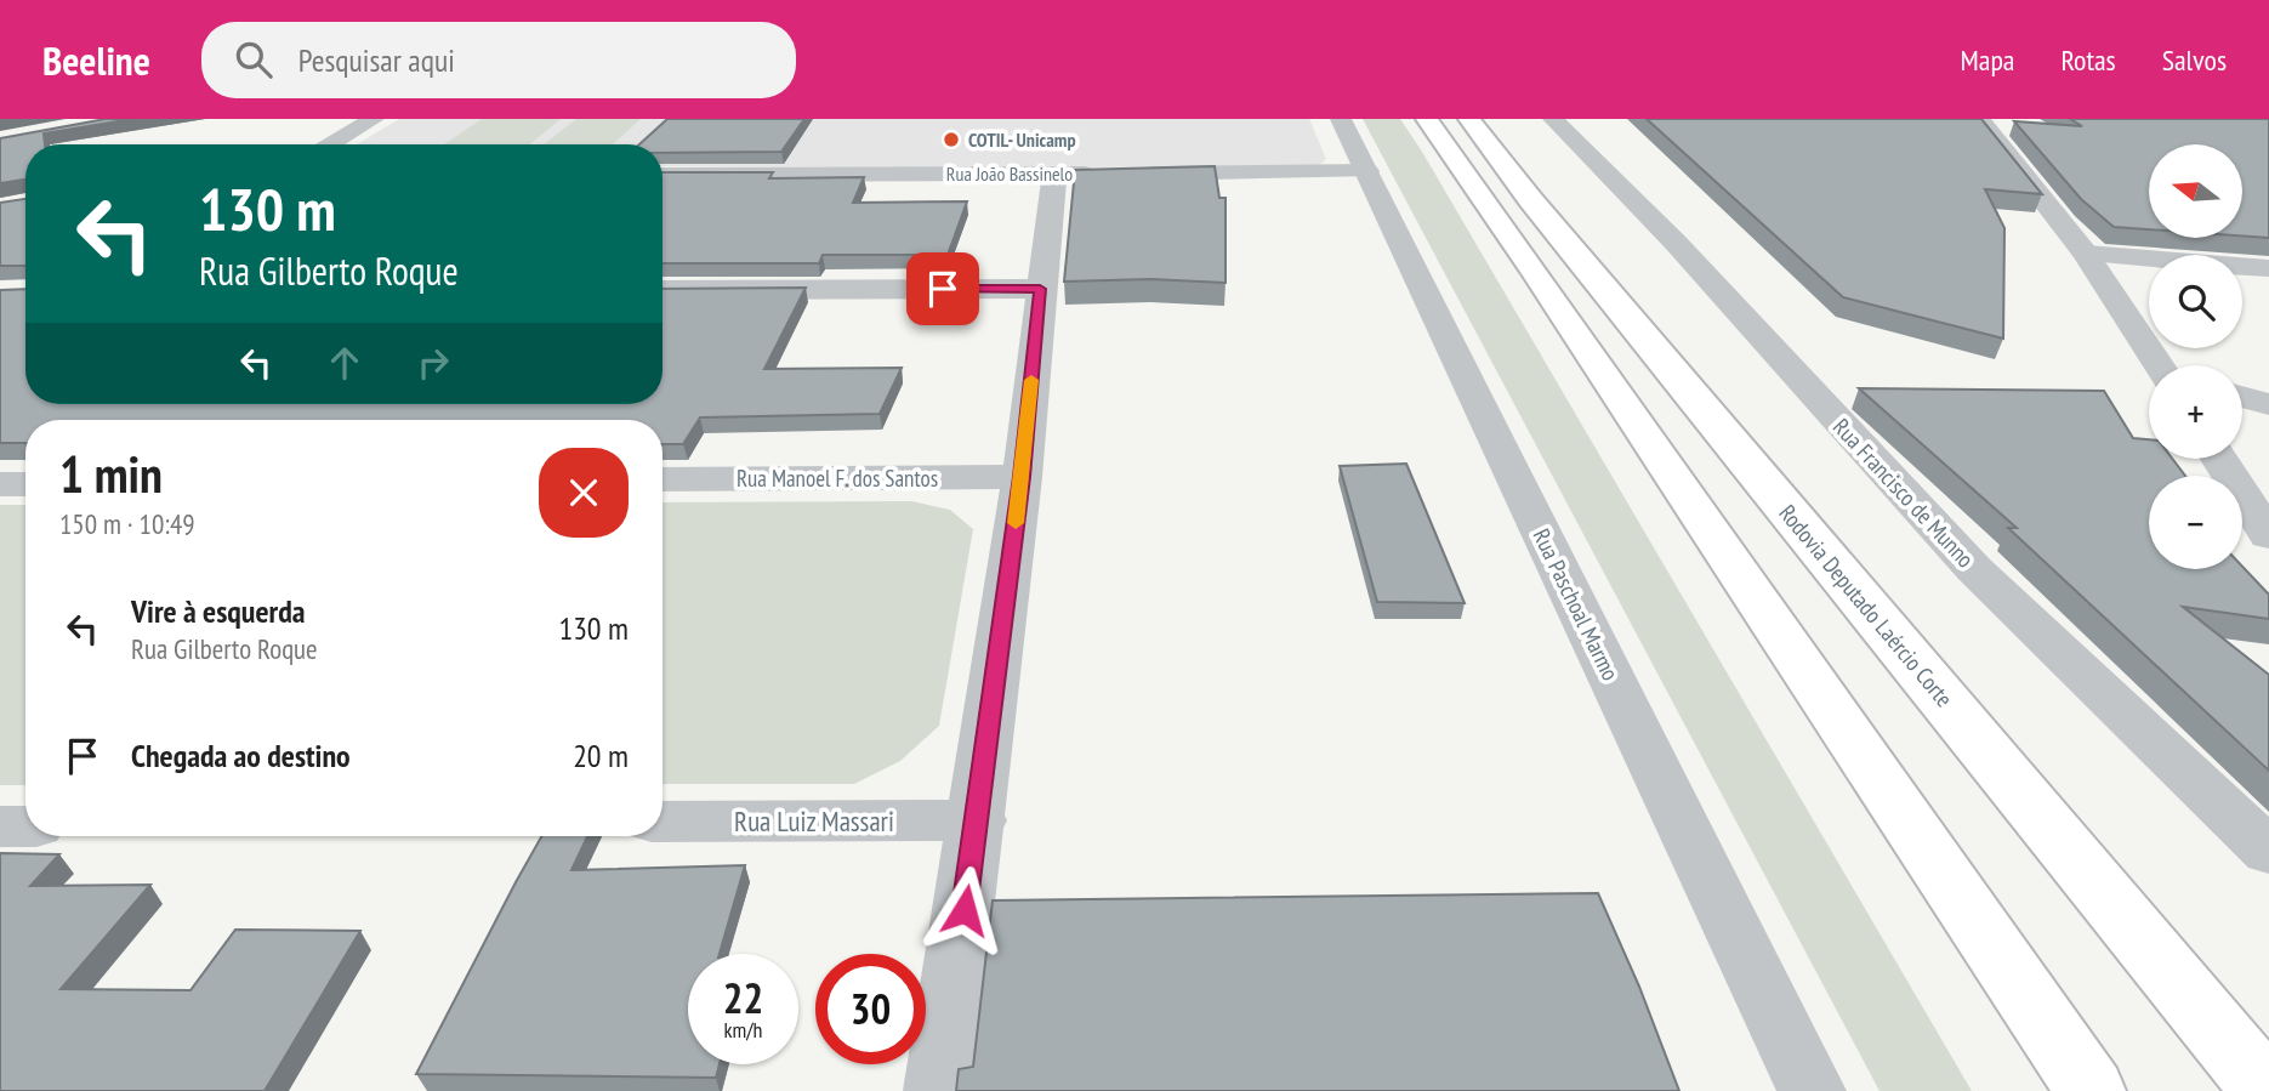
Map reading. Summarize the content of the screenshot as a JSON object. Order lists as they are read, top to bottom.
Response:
{
  "streets": {
    "highway": ["Rodovia Deputado Laércio Corte"],
    "street": [
      "Rua João Bassinelo",
      "Rua Manoel F. dos Santos",
      "Rua Francisco de Munno",
      "Rua Paschoal Marmo",
      "Rua Luiz Massari"
    ]
  },
  "crossings": [
    ["Rua João Bassinelo", "Rua Paschoal Marmo"]
  ],
  "places": ["COTIL- Unicamp"],
  "north": "left",
  "page": {
    "header": "Beeline",
    "search": "Pesquisar aqui",
    "nav": ["Mapa", "Rotas", "Salvos"],
    "map_buttons": ["+", "−"],
    "turn": ["130 m", "Rua Gilberto Roque"],
    "heading": ["1 min", "150 m · 10:49"],
    "list": [
      {
        "name": "Vire à esquerda",
        "note": "Rua Gilberto Roque",
        "value": "130 m"
      },
      {
        "name": "Chegada ao destino",
        "value": "20 m"
      }
    ],
    "speed": "22 km/h",
    "limit": "30"
  }
}
